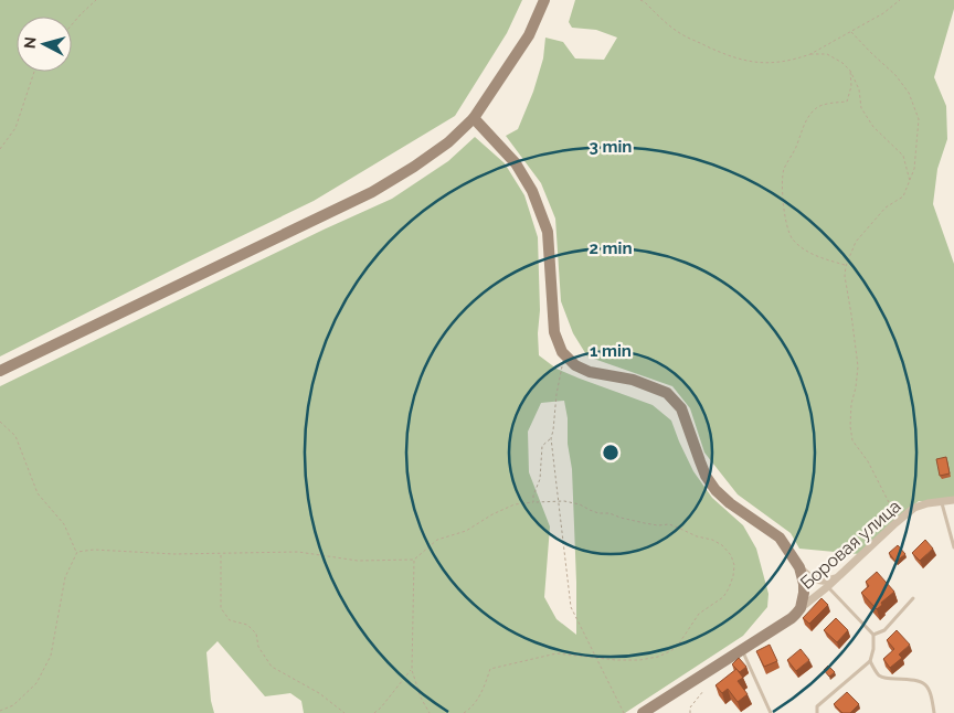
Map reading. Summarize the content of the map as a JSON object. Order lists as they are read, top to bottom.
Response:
{
  "streets": {
    "street": ["Боровая улица"]
  },
  "north": "left",
  "rings": ["3 min", "2 min", "1 min"]
}
